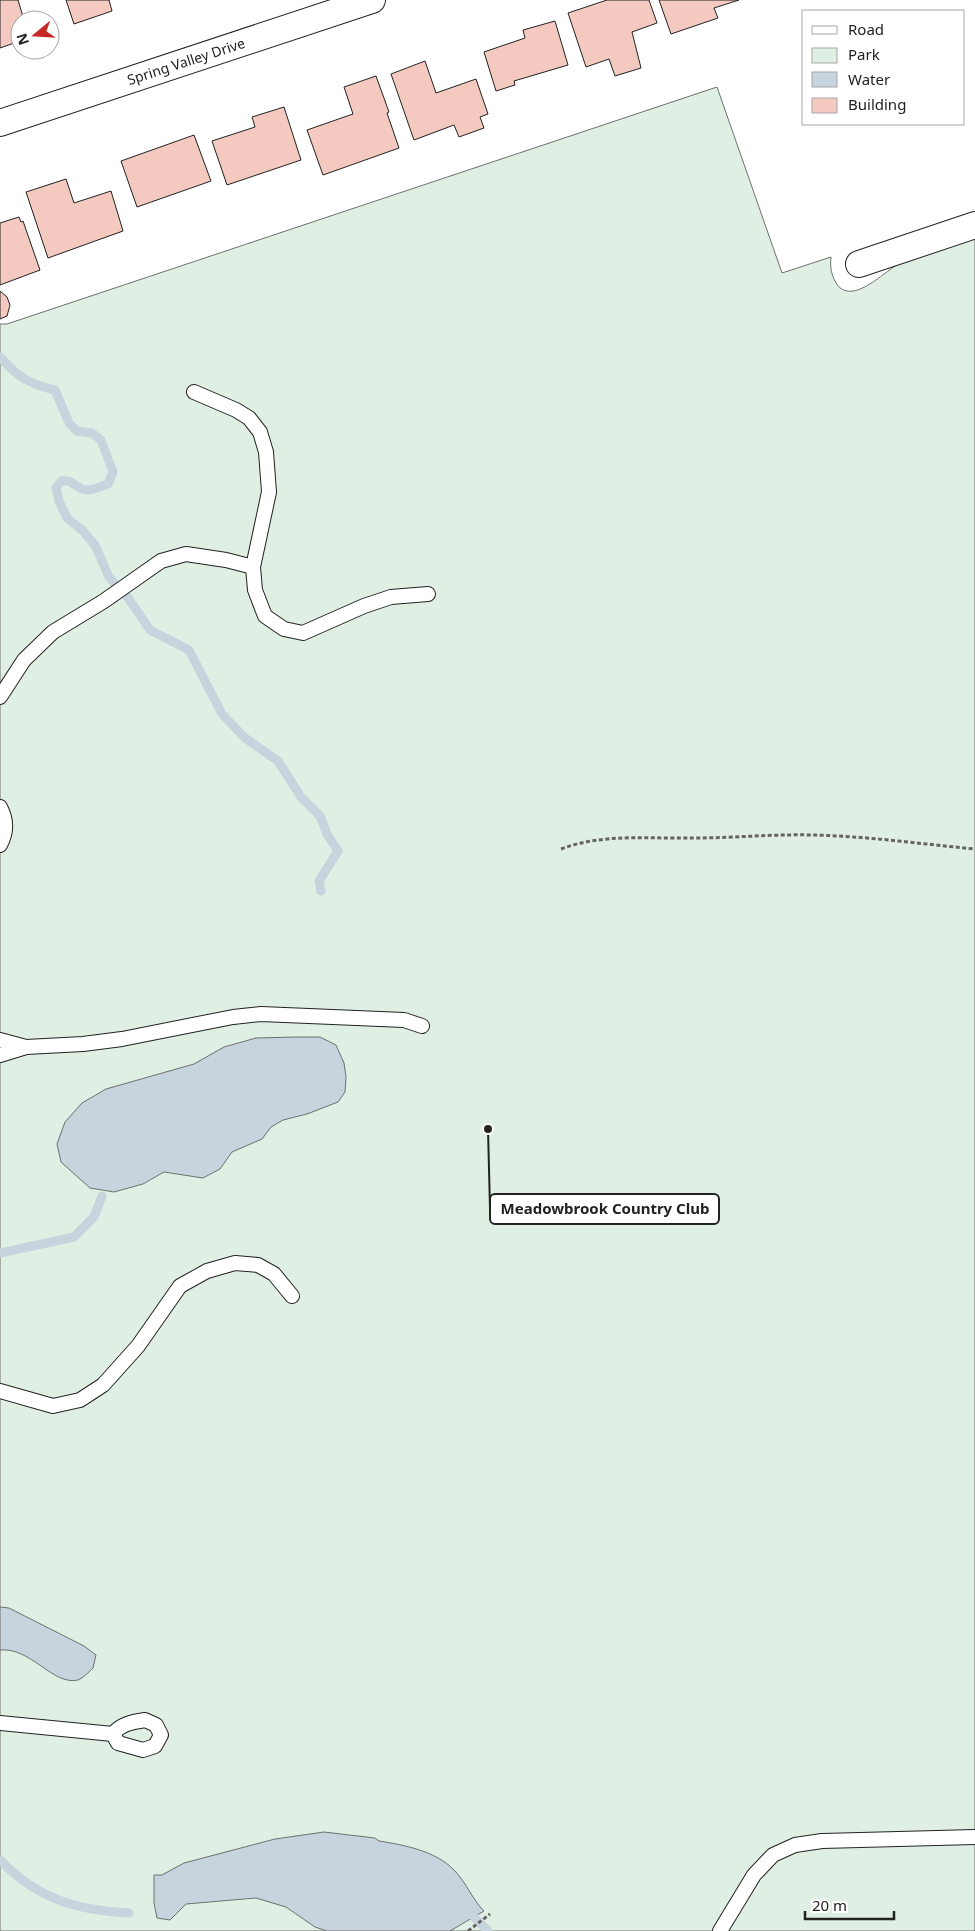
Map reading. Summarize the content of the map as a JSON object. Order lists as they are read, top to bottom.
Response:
{
  "streets": {
    "street": ["Spring Valley Drive"]
  },
  "places": ["Meadowbrook Country Club"],
  "legend": [
    "Road",
    "Park",
    "Water",
    "Building"
  ],
  "scale_bar": "20 m",
  "north": "left"
}
